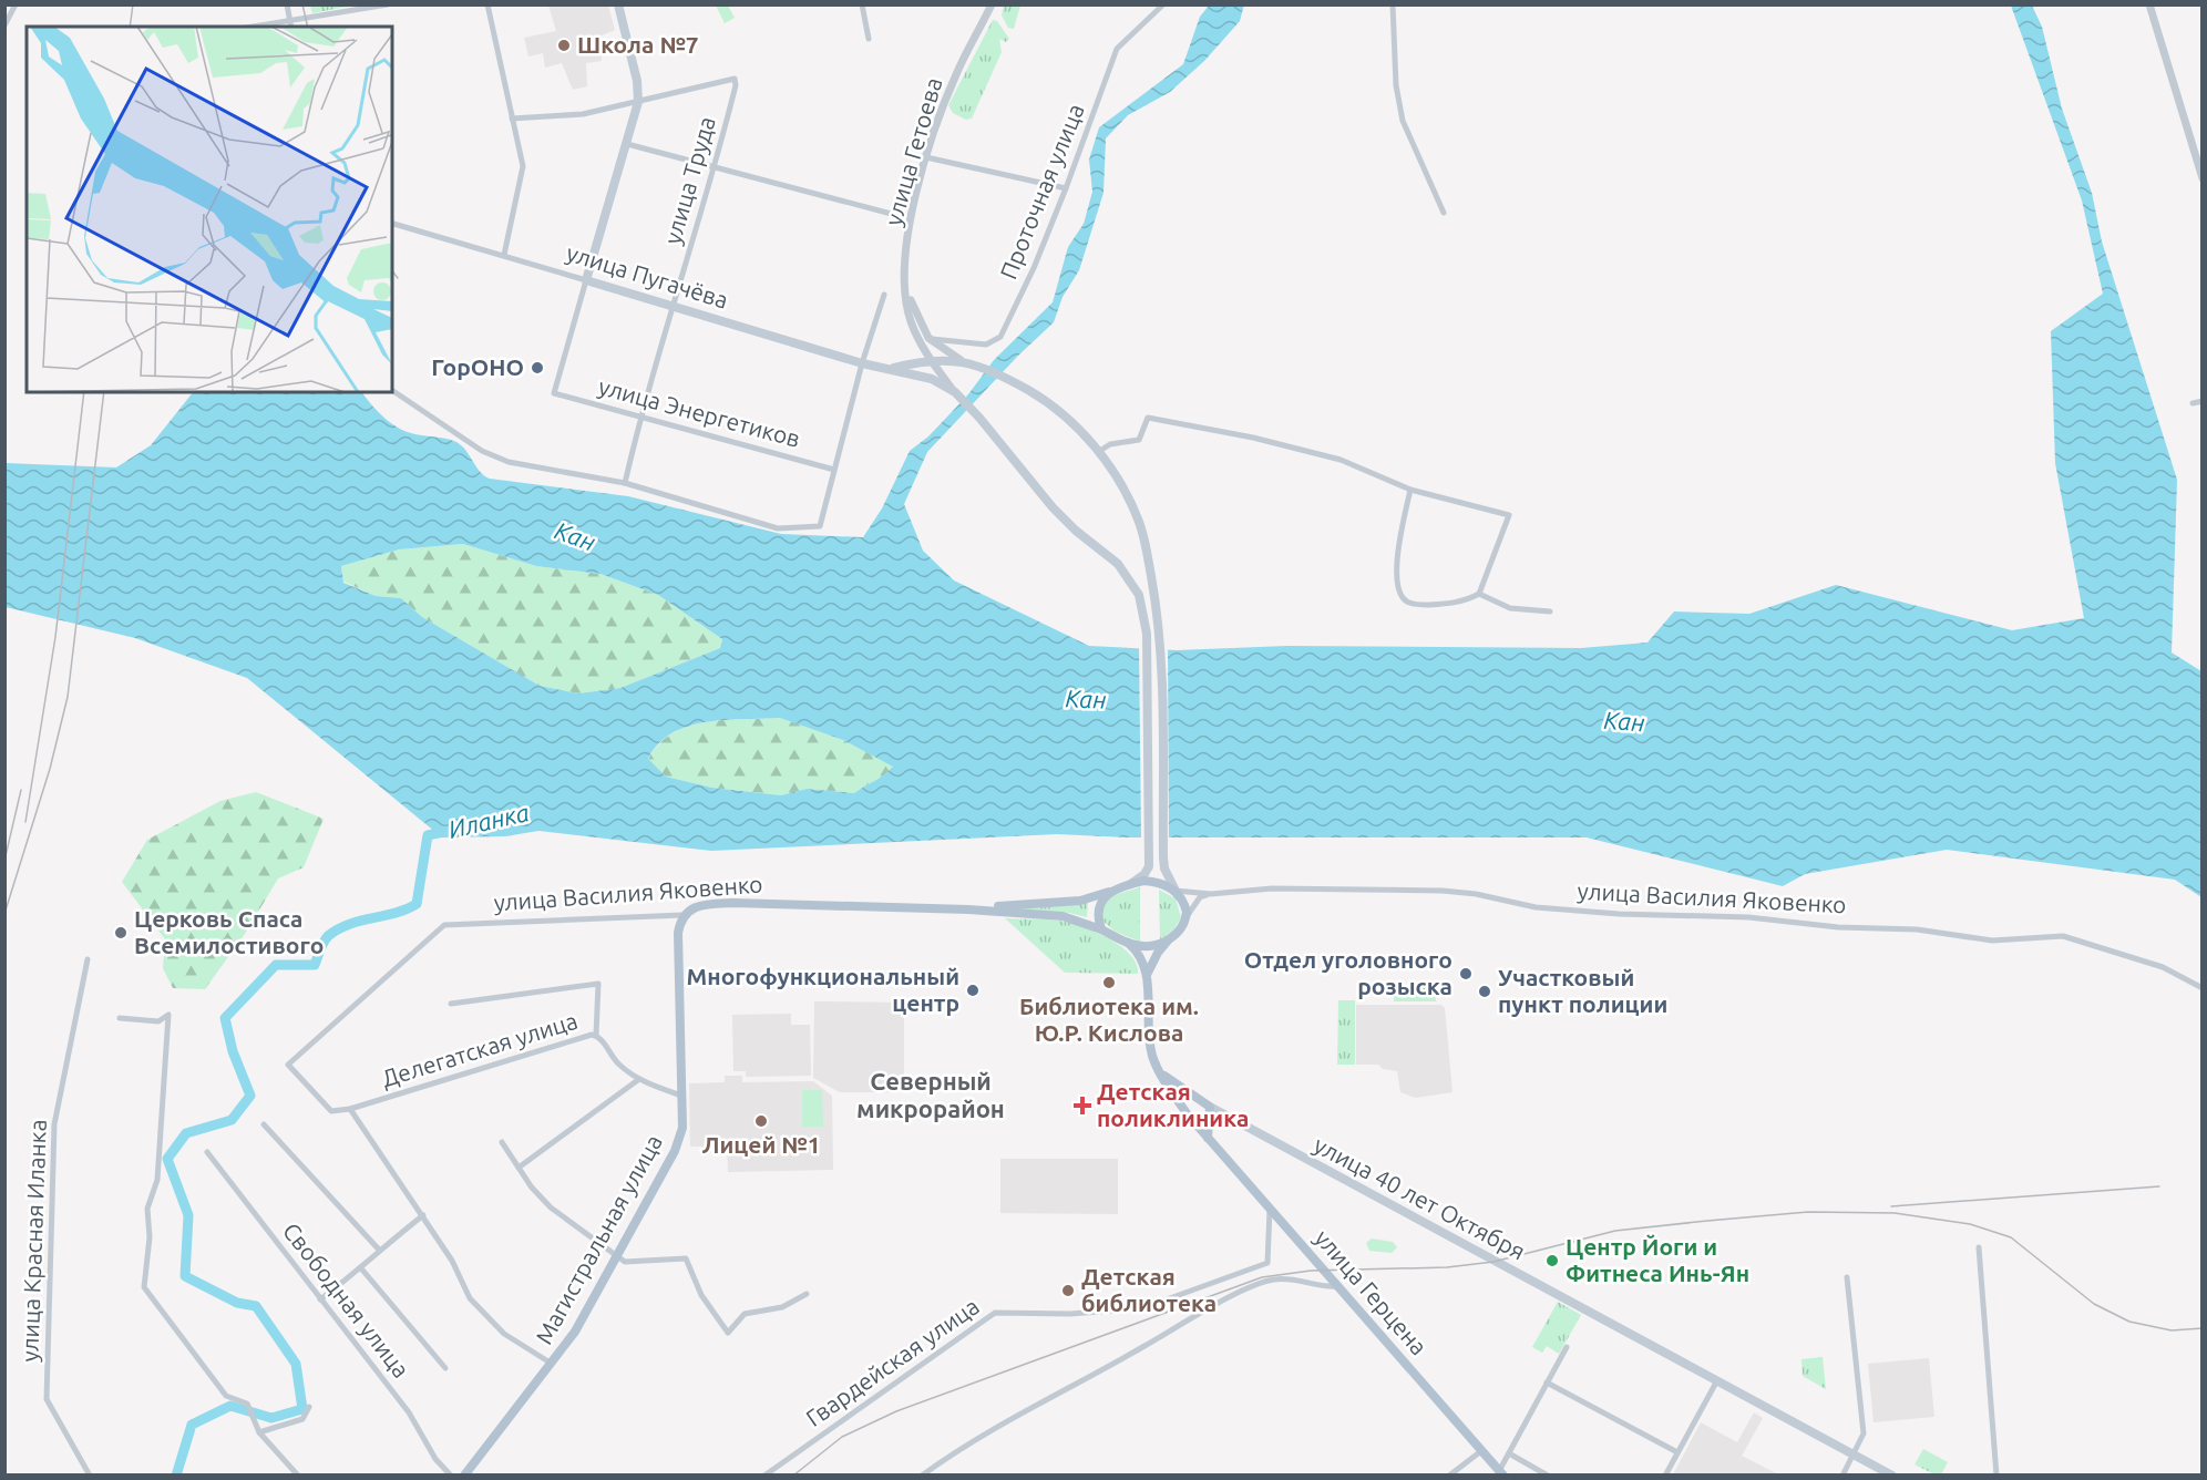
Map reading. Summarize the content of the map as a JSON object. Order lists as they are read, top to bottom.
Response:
{
  "streets": {
    "main road": [
      "улица Пугачёва",
      "улица Василия Яковенко",
      "улица 40 лет Октября",
      "Магистральная улица",
      "улица Герцена"
    ],
    "street": [
      "улица Гетоева",
      "улица Труда",
      "Проточная улица",
      "улица Энергетиков",
      "Делегатская улица",
      "улица Красная Иланка",
      "Свободная улица",
      "Гвардейская улица"
    ]
  },
  "crossings": [
    ["улица Труда", "улица Пугачёва"],
    ["улица Труда", "улица Энергетиков"],
    ["улица Пугачёва", "улица Энергетиков"],
    ["улица Василия Яковенко", "Делегатская улица"],
    ["улица Василия Яковенко", "Магистральная улица"],
    ["Делегатская улица", "Магистральная улица"],
    ["улица Герцена", "Гвардейская улица"]
  ],
  "districts": ["Северный микрорайон"],
  "water": ["Кан", "Иланка"],
  "places": {
    "other": [
      "Школа №7",
      "ГорОНО",
      "Церковь Спаса Всемилостивого",
      "Отдел уголовного розыска",
      "Библиотека им. Ю.Р. Кислова",
      "Многофункциональный центр",
      "Участковый пункт полиции",
      "Лицей №1",
      "Центр Йоги и Фитнеса Инь-Ян",
      "Детская библиотека"
    ],
    "health": ["Детская поликлиника"]
  }
}
